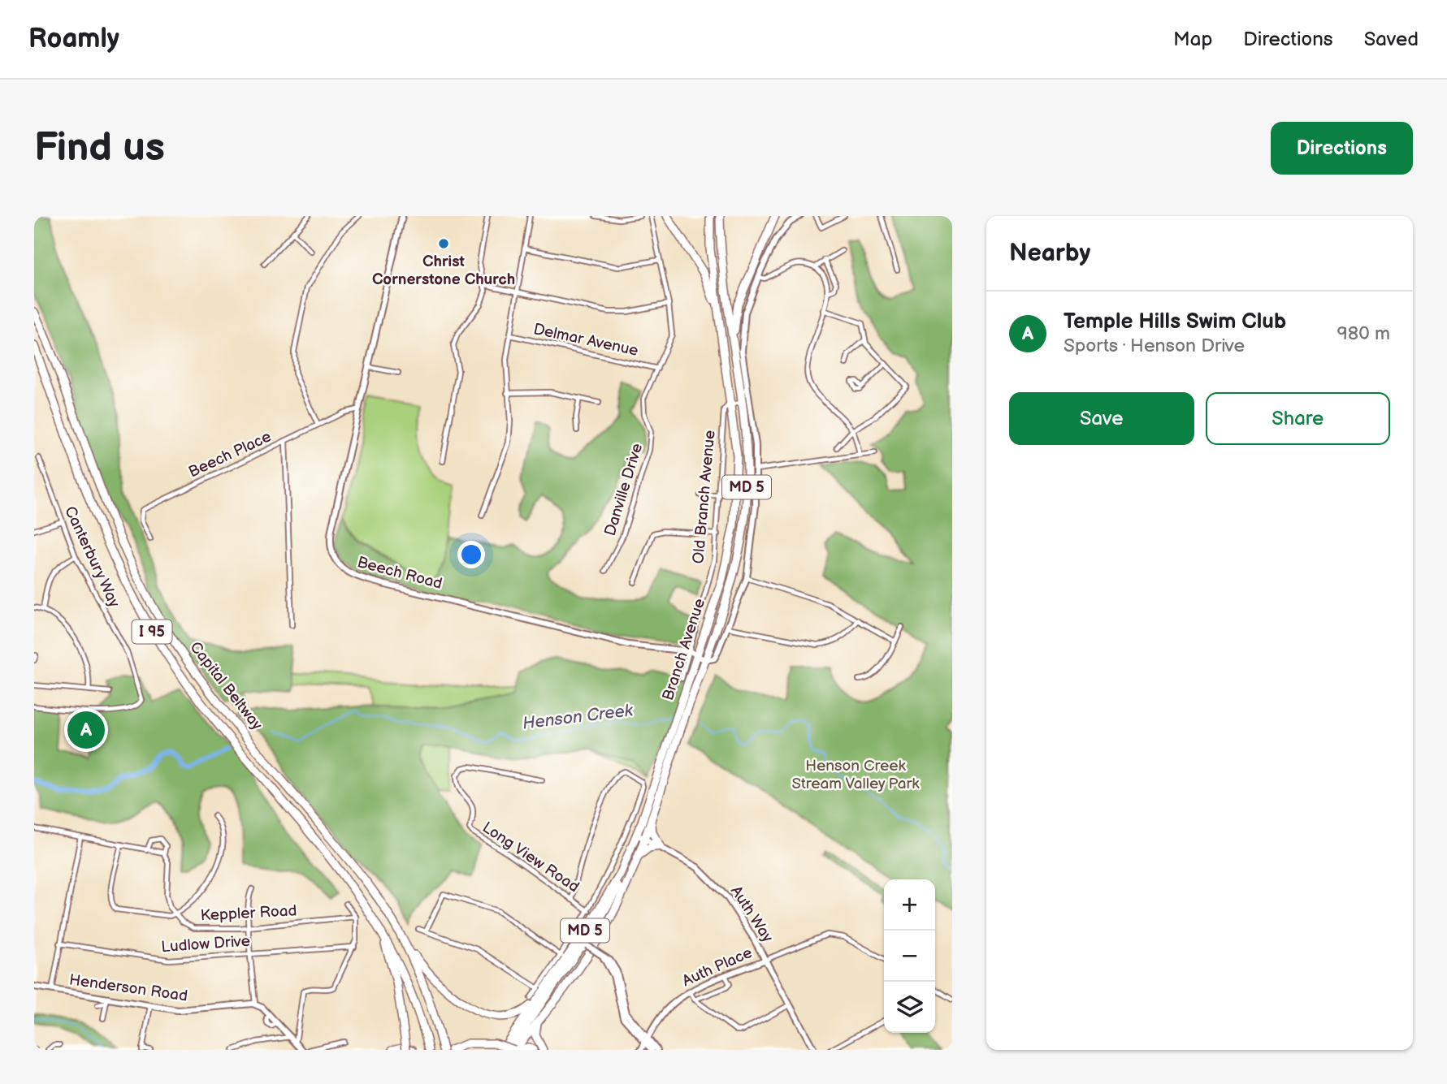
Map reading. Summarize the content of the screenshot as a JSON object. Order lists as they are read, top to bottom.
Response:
{
  "streets": {
    "highway": [
      "MD 5",
      "I 95",
      "Branch Avenue",
      "Capital Beltway"
    ],
    "street": [
      "Delmar Avenue",
      "Beech Place",
      "Danville Drive",
      "Old Branch Avenue",
      "Canterbury Way",
      "Beech Road",
      "Long View Road",
      "Keppler Road",
      "Auth Way",
      "Ludlow Drive",
      "Auth Place",
      "Henderson Road"
    ]
  },
  "crossings": [
    ["Delmar Avenue", "Danville Drive"],
    ["Beech Place", "Beech Road"],
    ["Old Branch Avenue", "Beech Road"],
    ["Old Branch Avenue", "Branch Avenue"],
    ["Beech Road", "Branch Avenue"],
    ["Branch Avenue", "Auth Way"],
    ["Auth Way", "Auth Place"]
  ],
  "water": ["Henson Creek"],
  "parks": ["Henson Creek Stream Valley Park"],
  "places": ["Christ Cornerstone Church"],
  "page": {
    "header": "Roamly",
    "nav": ["Map", "Directions", "Saved"],
    "buttons": [
      "Directions",
      ["Save", "Share"]
    ],
    "title": "Find us",
    "heading": "Nearby",
    "list": [
      {
        "mark": "A",
        "name": "Temple Hills Swim Club",
        "note": "Sports · Henson Drive",
        "value": "980 m"
      }
    ],
    "pins": "A",
    "map_buttons": ["+", "−"]
  }
}
